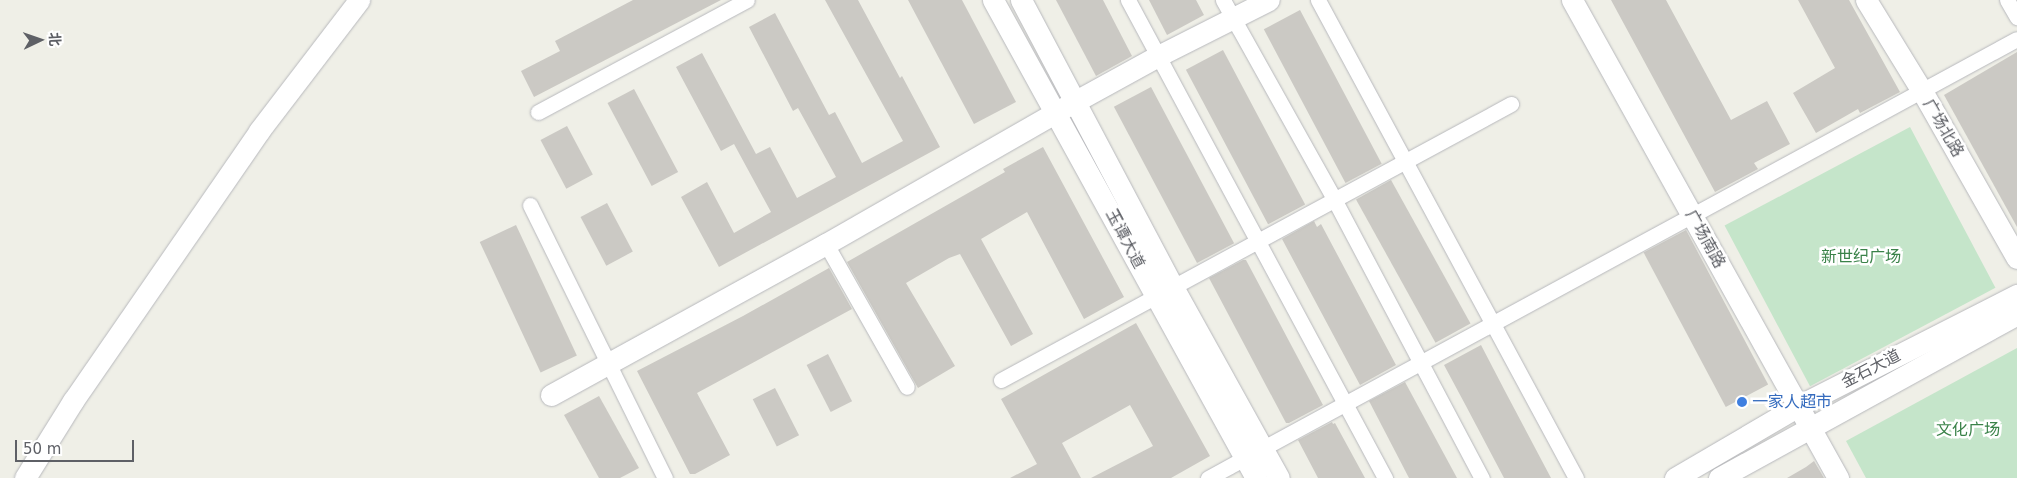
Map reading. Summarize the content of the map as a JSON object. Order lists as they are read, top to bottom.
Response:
{
  "streets": {
    "street": [
      "广场北路",
      "玉谭大道",
      "广场南路",
      "金石大道"
    ]
  },
  "crossings": [
    ["广场南路", "金石大道"]
  ],
  "parks": ["新世纪广场", "文化广场"],
  "places": ["一家人超市"],
  "scale_bar": "50 m",
  "north": "right"
}
